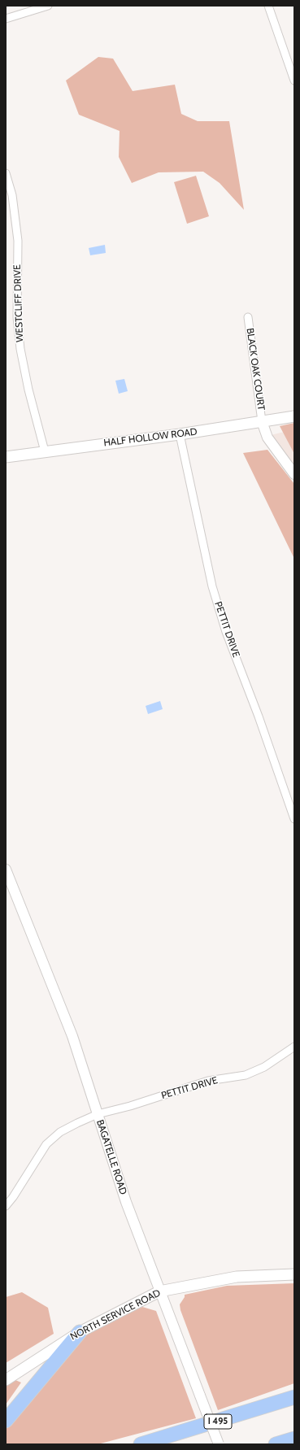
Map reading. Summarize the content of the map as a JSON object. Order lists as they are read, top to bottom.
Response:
{
  "streets": {
    "highway": ["I 495"],
    "main road": ["HALF HOLLOW ROAD", "NORTH SERVICE ROAD"],
    "street": [
      "WESTCLIFF DRIVE",
      "BLACK OAK COURT",
      "PETTIT DRIVE",
      "BAGATELLE ROAD"
    ]
  },
  "crossings": [
    ["WESTCLIFF DRIVE", "HALF HOLLOW ROAD"],
    ["BLACK OAK COURT", "HALF HOLLOW ROAD"],
    ["HALF HOLLOW ROAD", "PETTIT DRIVE"],
    ["PETTIT DRIVE", "BAGATELLE ROAD"],
    ["BAGATELLE ROAD", "NORTH SERVICE ROAD"]
  ]
}
